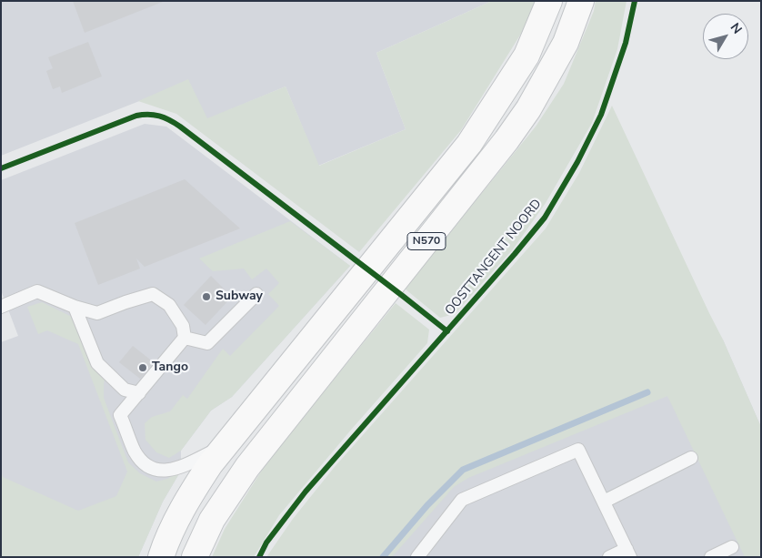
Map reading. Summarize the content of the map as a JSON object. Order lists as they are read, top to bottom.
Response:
{
  "streets": {
    "main road": ["N570"],
    "cycle path": ["OOSTTANGENT NOORD"]
  },
  "places": ["Subway", "Tango"],
  "north": "top right"
}
